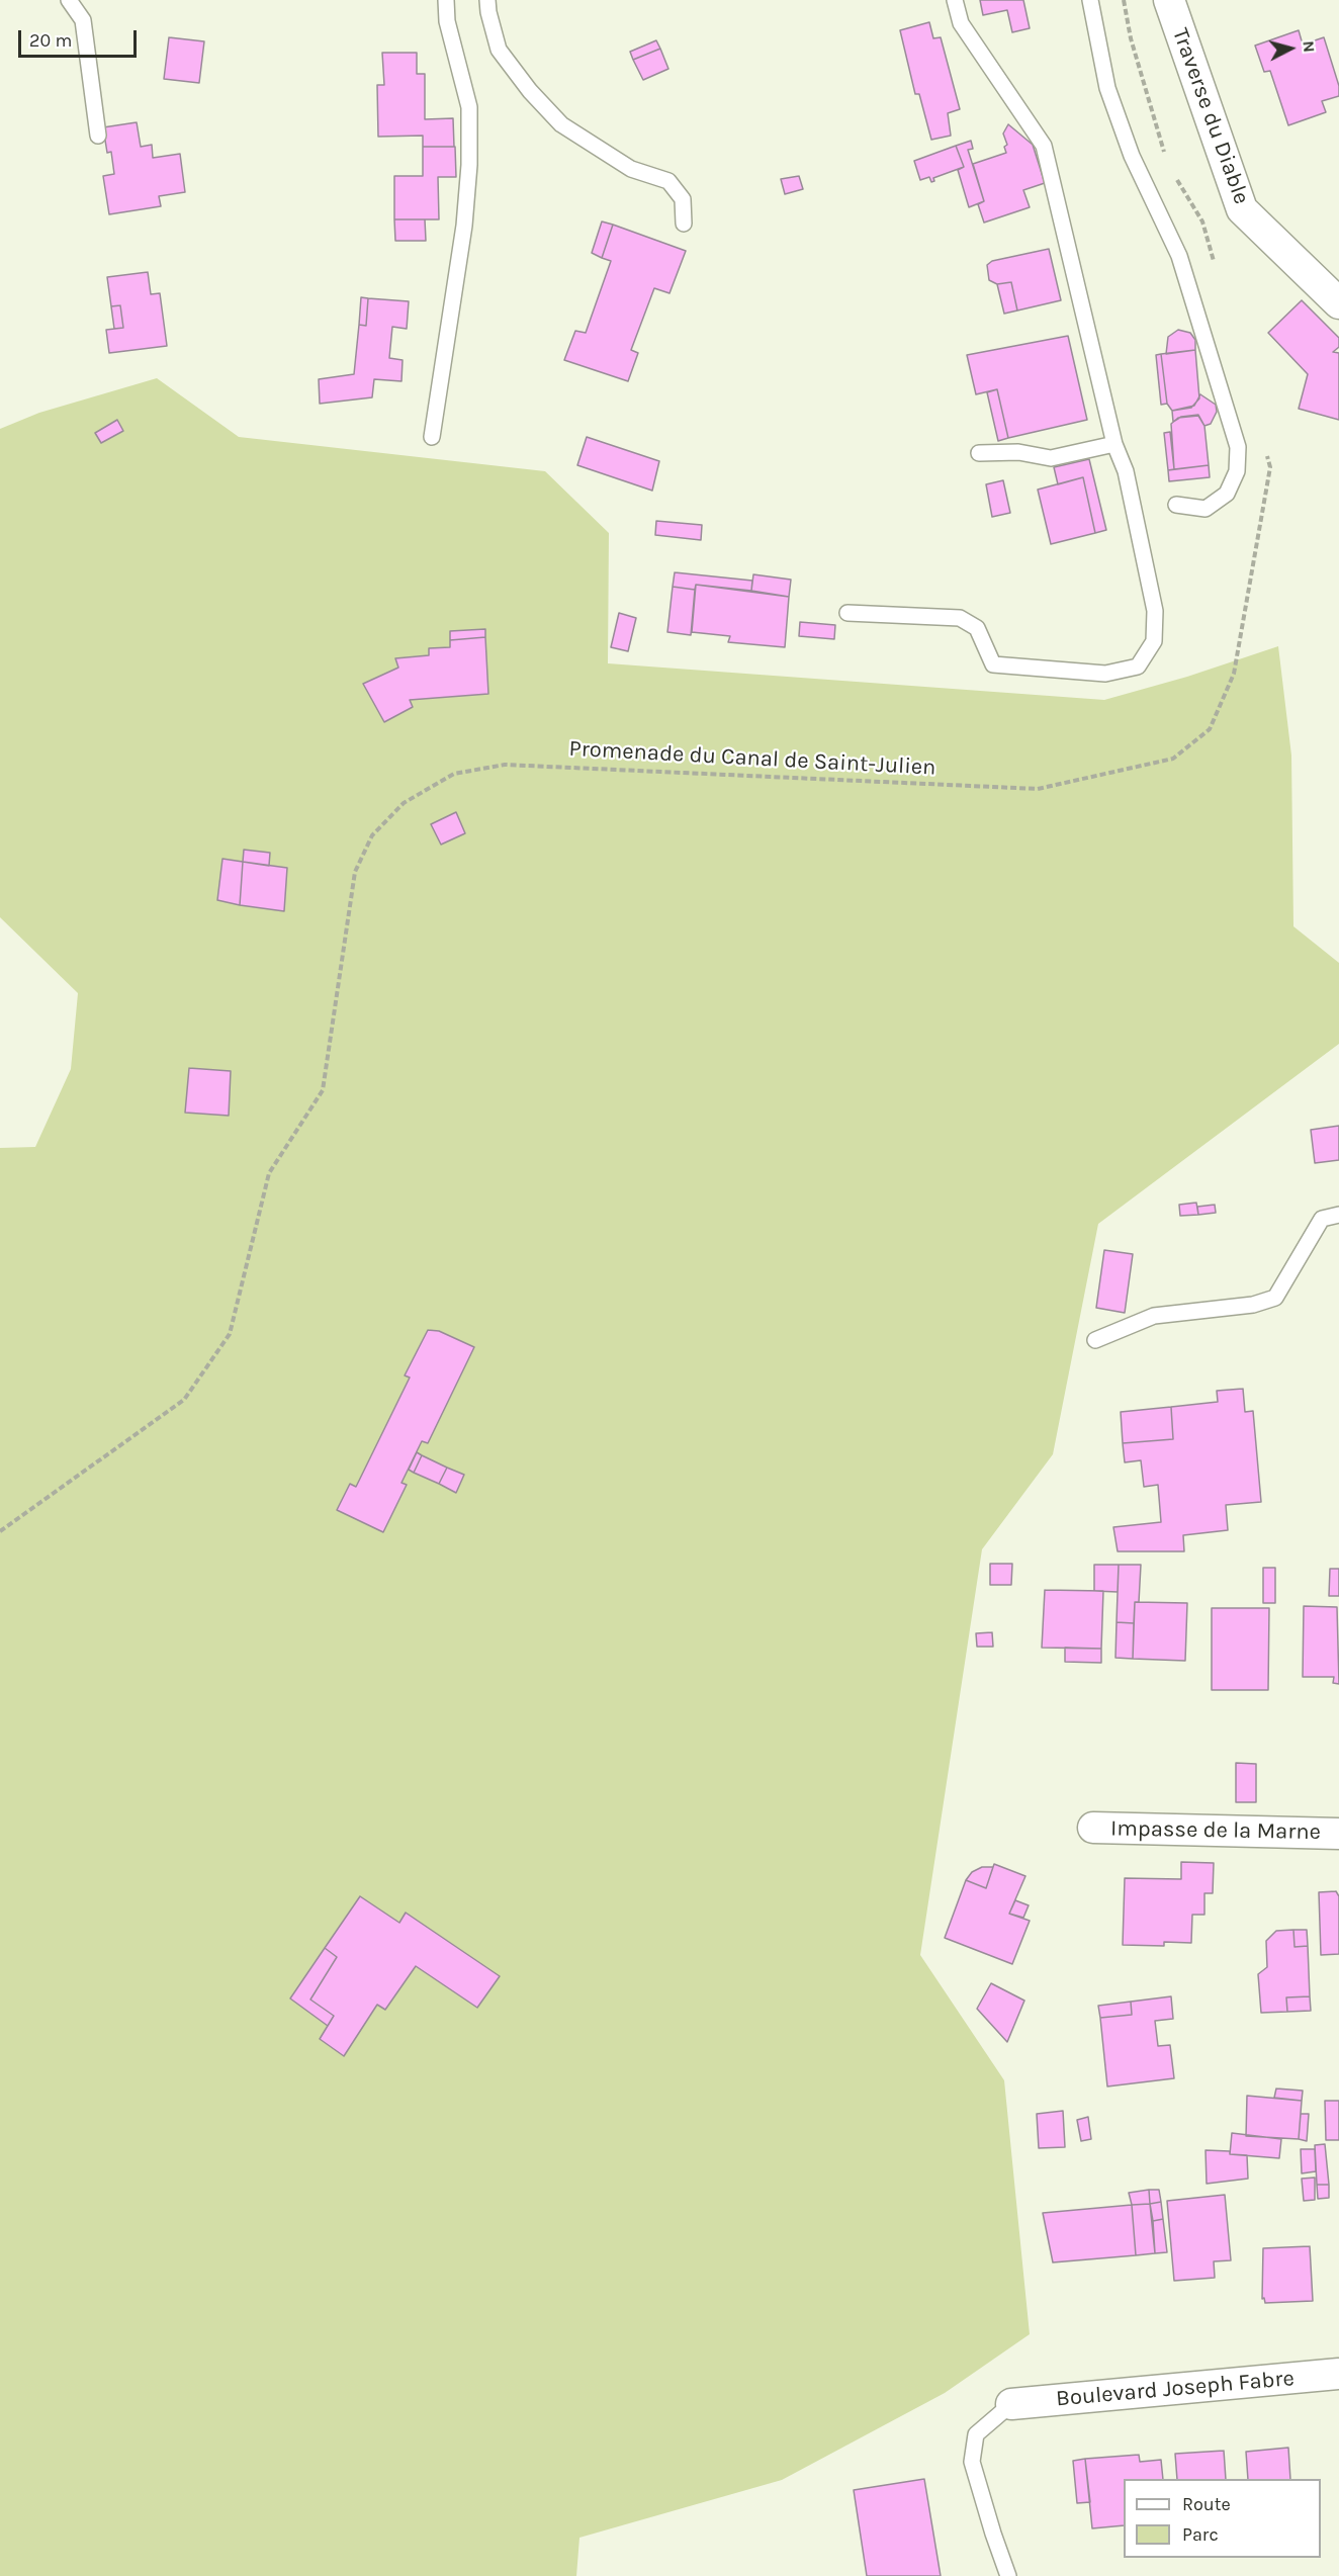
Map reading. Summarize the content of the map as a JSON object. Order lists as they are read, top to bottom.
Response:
{
  "streets": {
    "street": ["Traverse du Diable", "Impasse de la Marne", "Boulevard Joseph Fabre"],
    "path": ["Promenade du Canal de Saint-Julien"]
  },
  "legend": ["Route", "Parc"],
  "scale_bar": "20 m",
  "north": "right"
}
